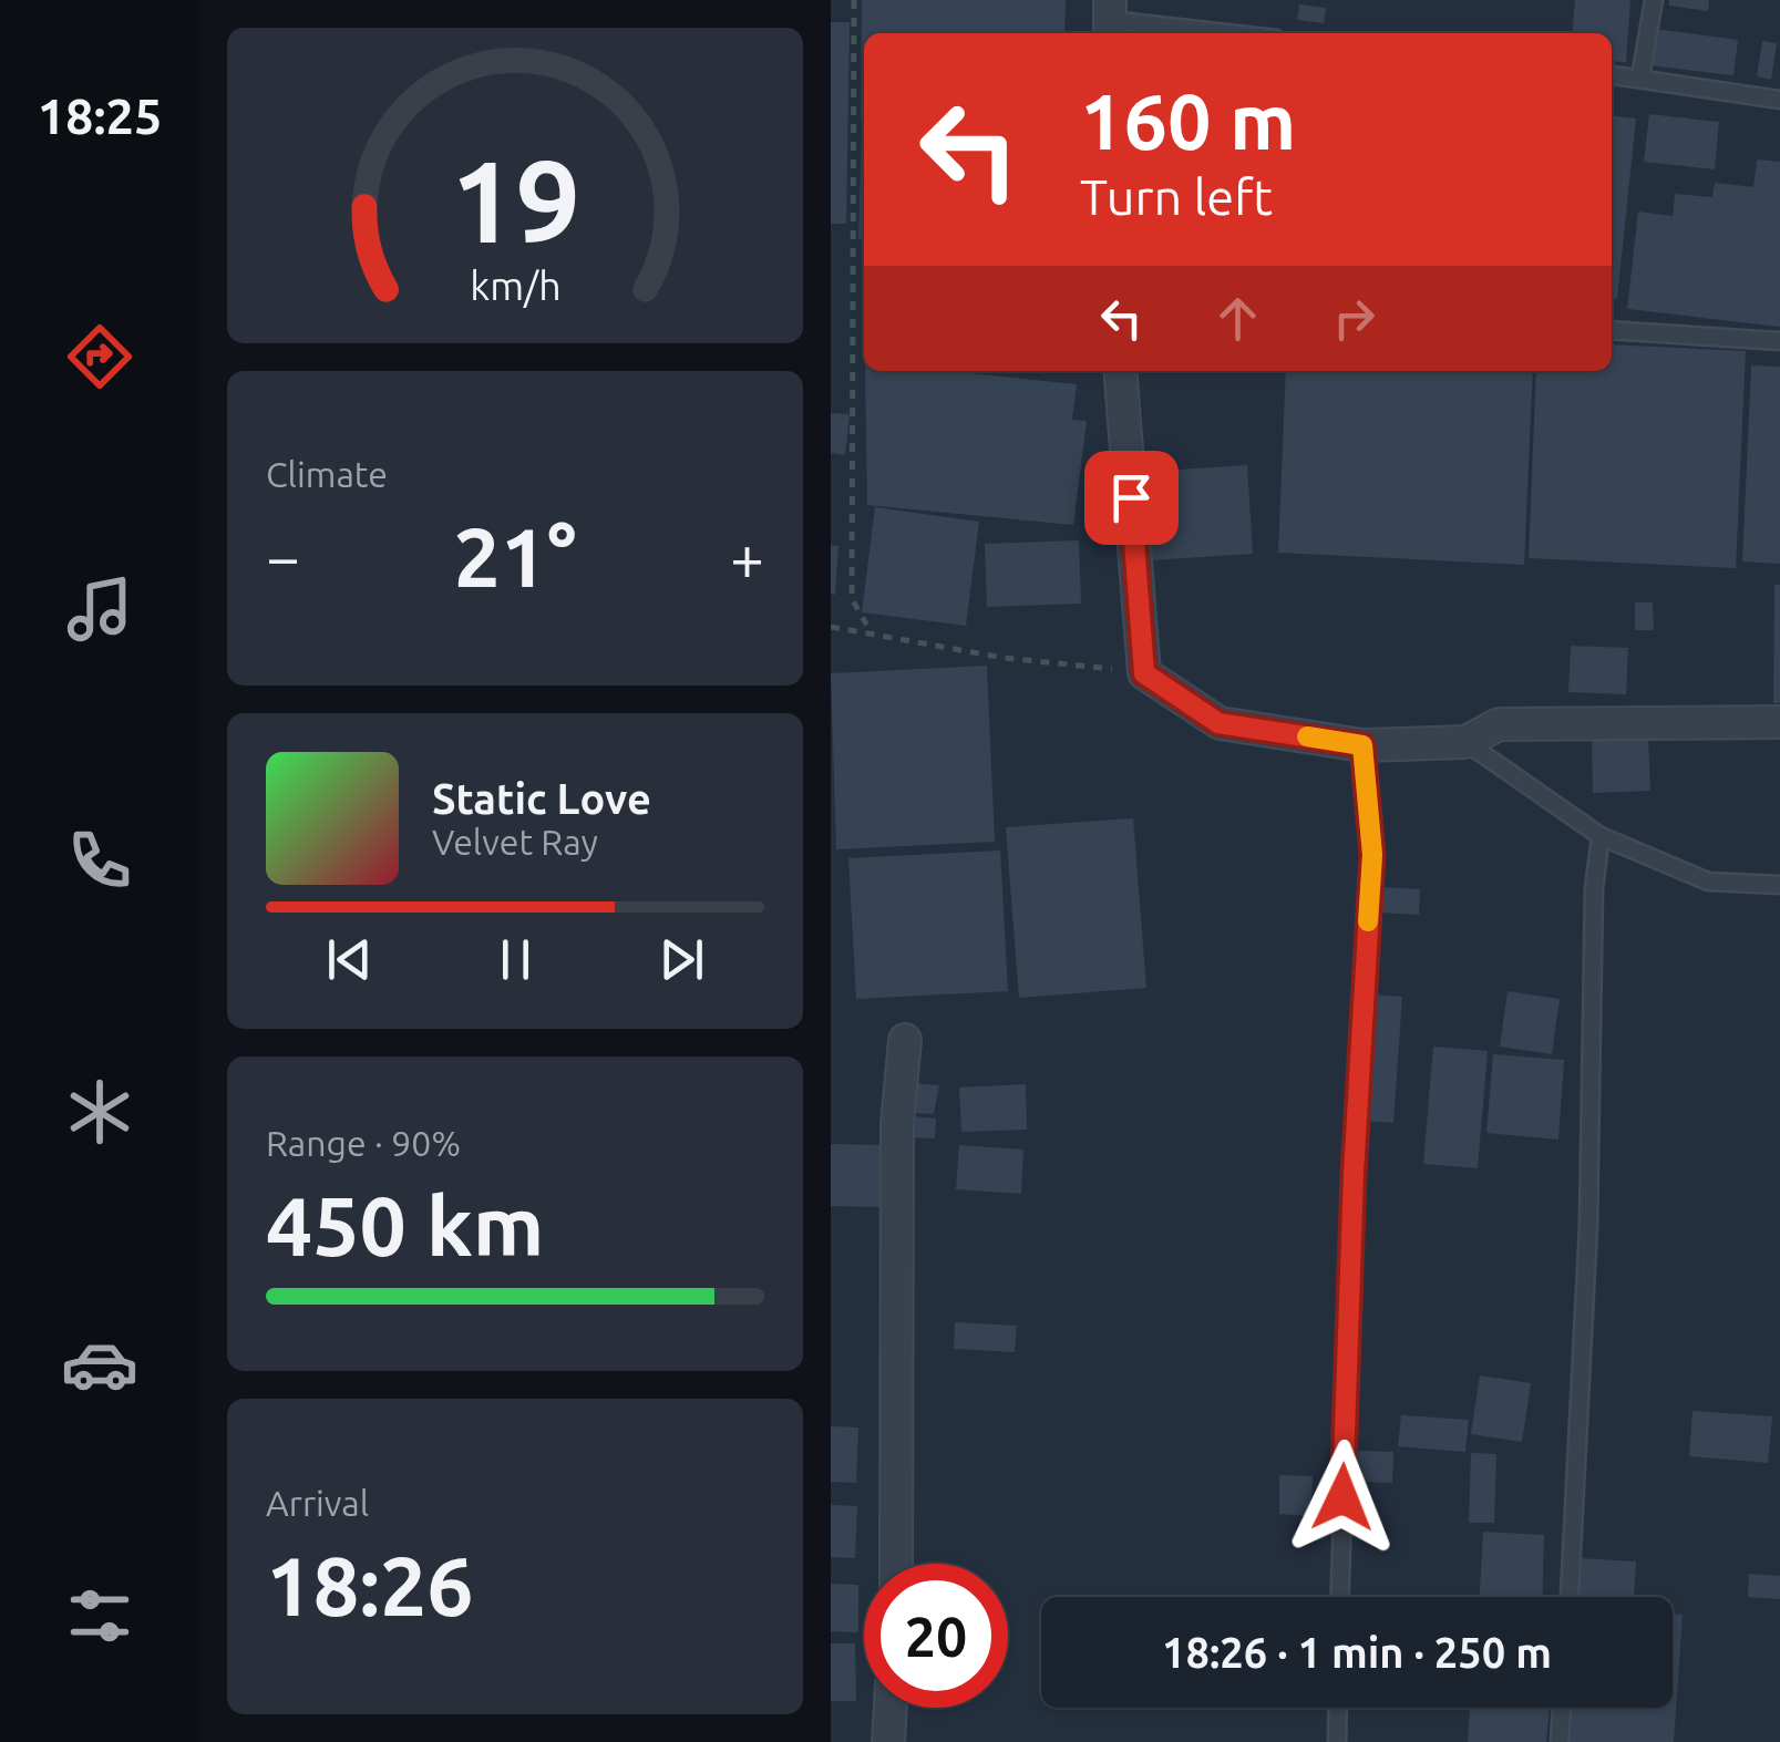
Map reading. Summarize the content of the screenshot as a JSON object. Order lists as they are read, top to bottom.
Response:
{
  "page": {
    "tabs": "18:25",
    "turn": ["160 m", "Turn left"],
    "tile": [
      "Climate",
      ["Range · 90%", "450 km"],
      ["Arrival", "18:26"]
    ],
    "heat": ["−", "21°", "+"],
    "song": ["Static Love", "Velvet Ray"],
    "limit": "20",
    "trip": "18:26 · 1 min · 250 m",
    "gauge": ["19", "km/h"]
  }
}
